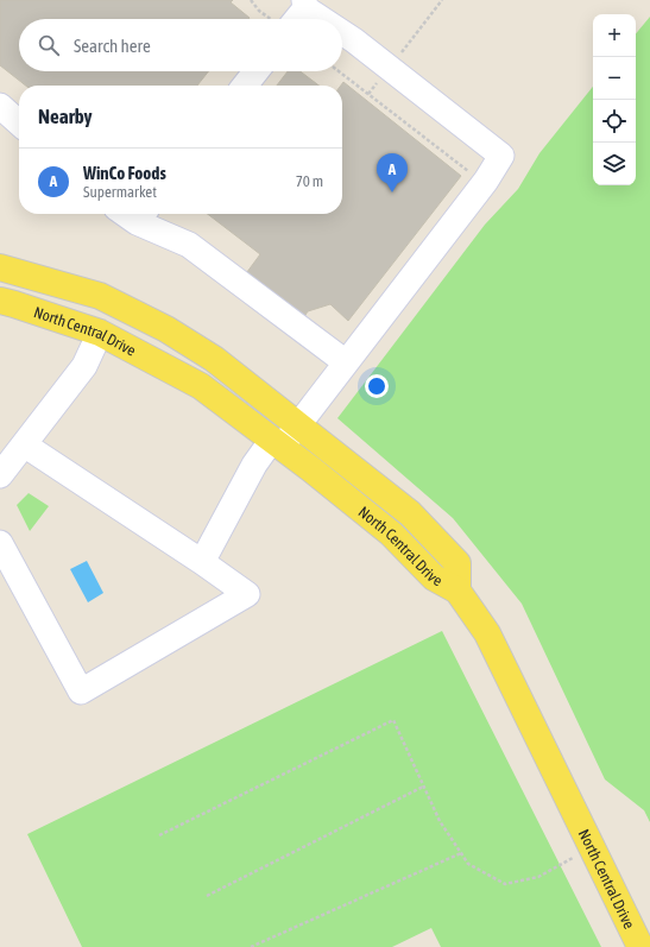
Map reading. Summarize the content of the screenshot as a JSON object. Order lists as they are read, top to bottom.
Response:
{
  "streets": {
    "main road": ["North Central Drive"]
  },
  "page": {
    "map_buttons": ["+", "−"],
    "search": "Search here",
    "heading": "Nearby",
    "list": [
      {
        "mark": "A",
        "name": "WinCo Foods",
        "note": "Supermarket",
        "value": "70 m"
      }
    ],
    "pins": "A"
  }
}
